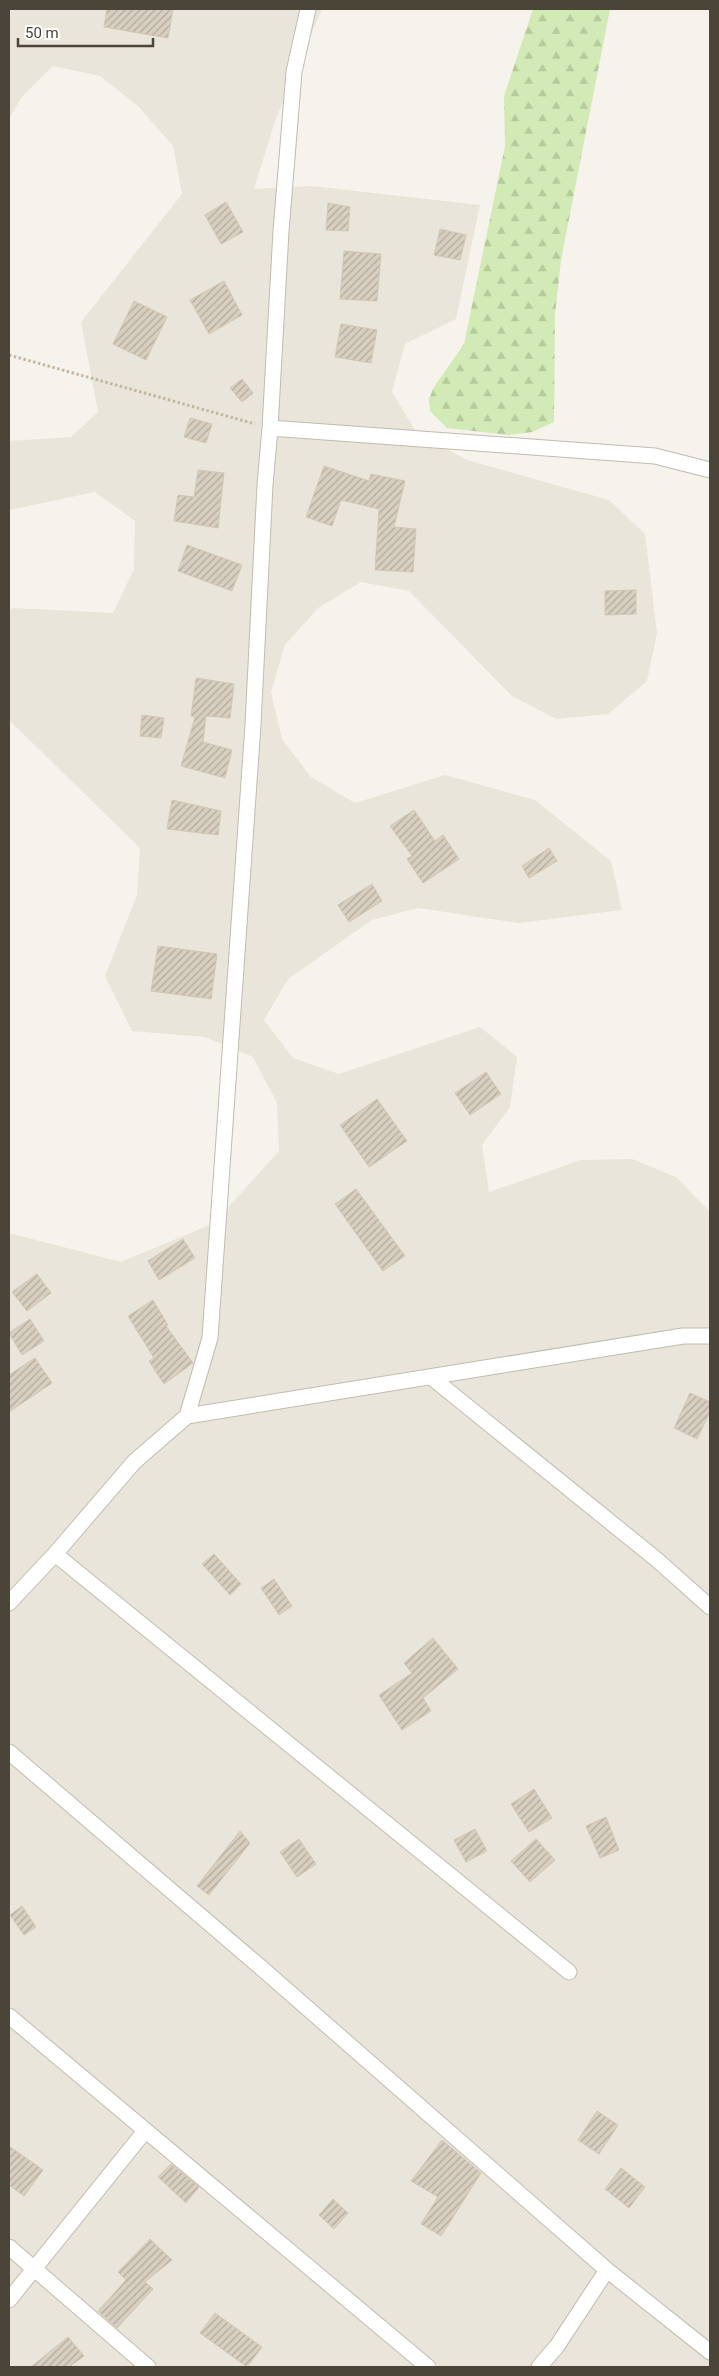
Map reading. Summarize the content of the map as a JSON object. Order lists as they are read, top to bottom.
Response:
{
  "scale_bar": "50 m"
}
